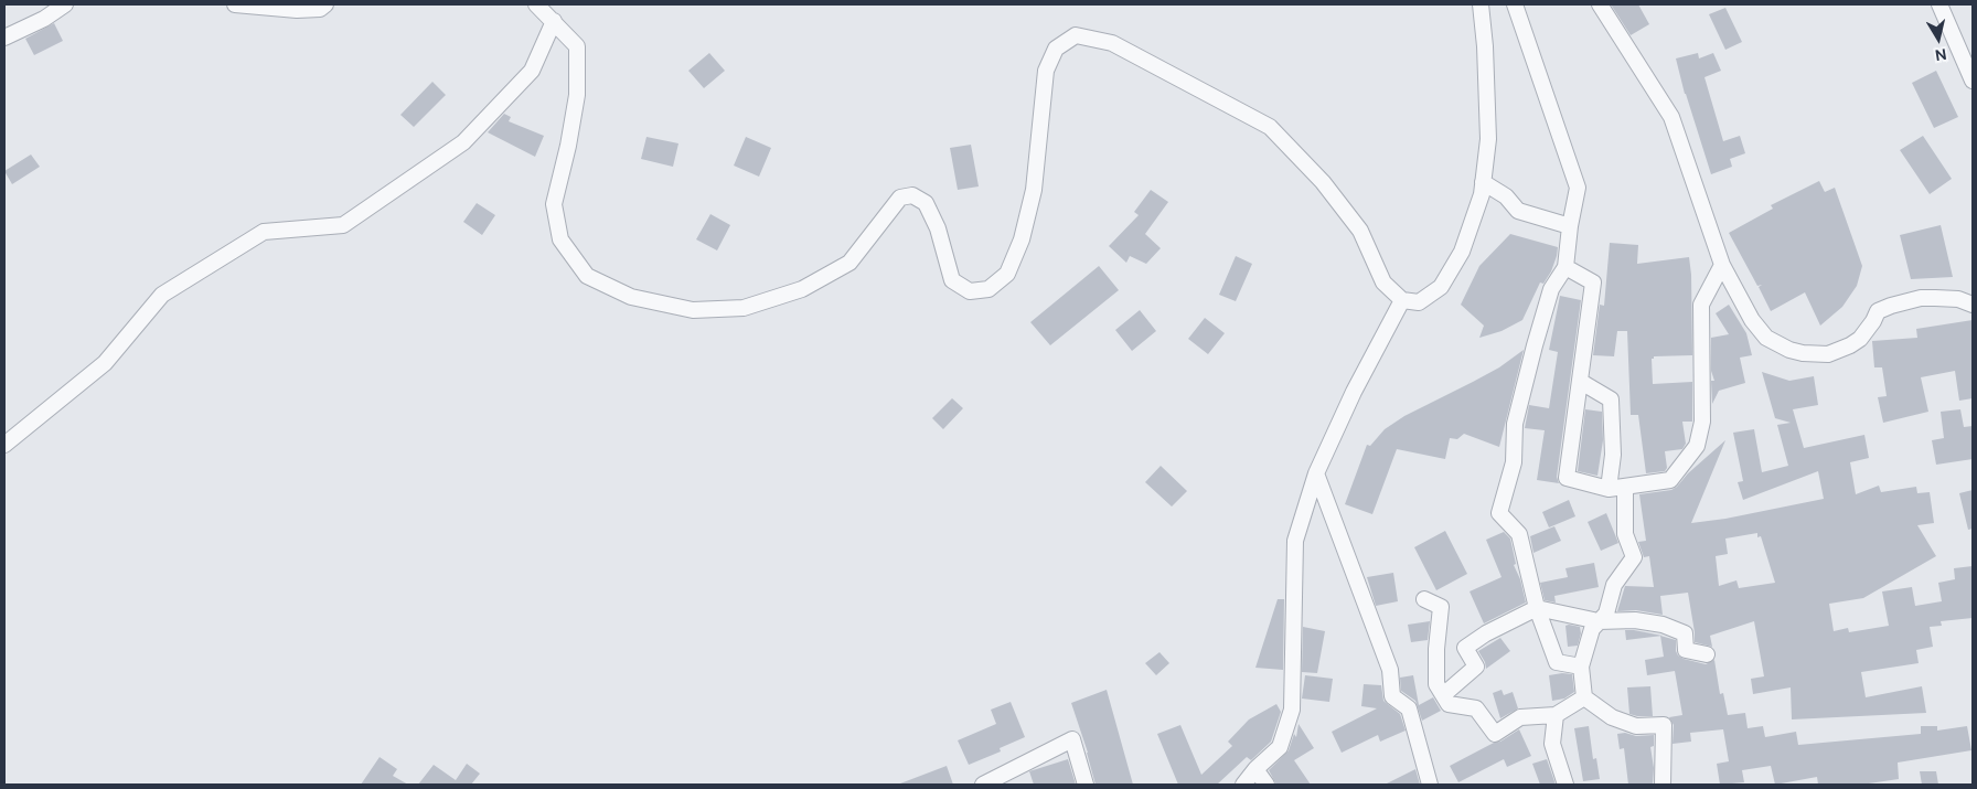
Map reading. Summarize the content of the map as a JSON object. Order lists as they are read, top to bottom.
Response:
{
  "north": "bottom"
}
